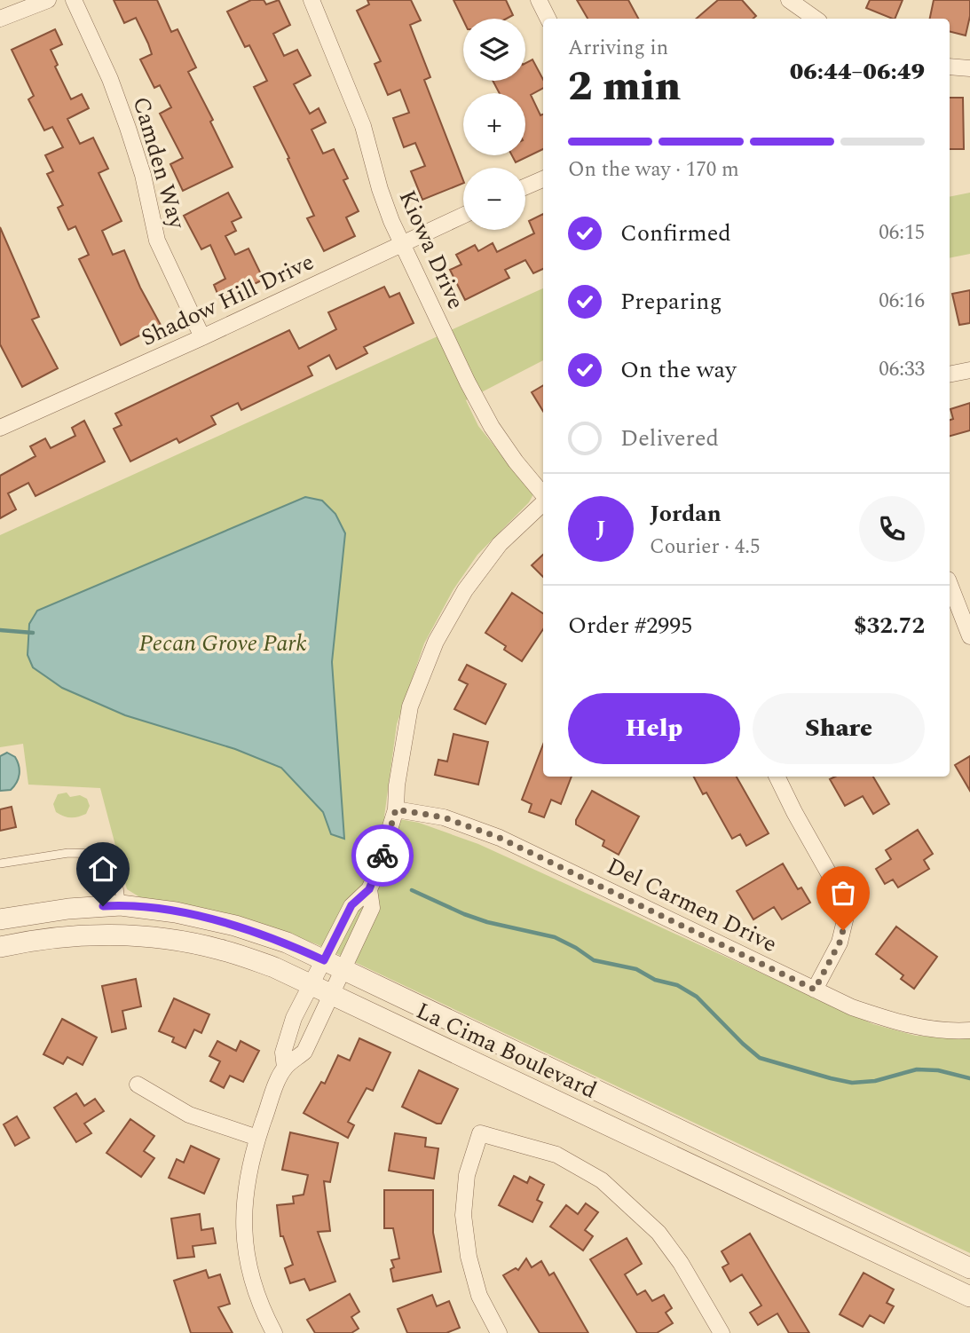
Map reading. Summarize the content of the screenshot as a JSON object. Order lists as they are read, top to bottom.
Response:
{
  "streets": {
    "street": [
      "Camden Way",
      "Kiowa Drive",
      "Shadow Hill Drive",
      "Del Carmen Drive",
      "La Cima Boulevard"
    ]
  },
  "crossings": [
    ["Camden Way", "Shadow Hill Drive"],
    ["Kiowa Drive", "Shadow Hill Drive"]
  ],
  "parks": ["Pecan Grove Park"],
  "page": {
    "map_buttons": ["+", "−"],
    "heading": ["2 min", "Arriving in", "06:44–06:49"],
    "panel": [
      "Jordan",
      "Courier · 4.5",
      "Order #2995",
      "$32.72"
    ],
    "bar": "On the way · 170 m",
    "list": [
      ["Confirmed", "06:15"],
      ["Preparing", "06:16"],
      ["On the way", "06:33"],
      "Delivered"
    ],
    "round": "J",
    "buttons": ["Help", "Share"]
  }
}
